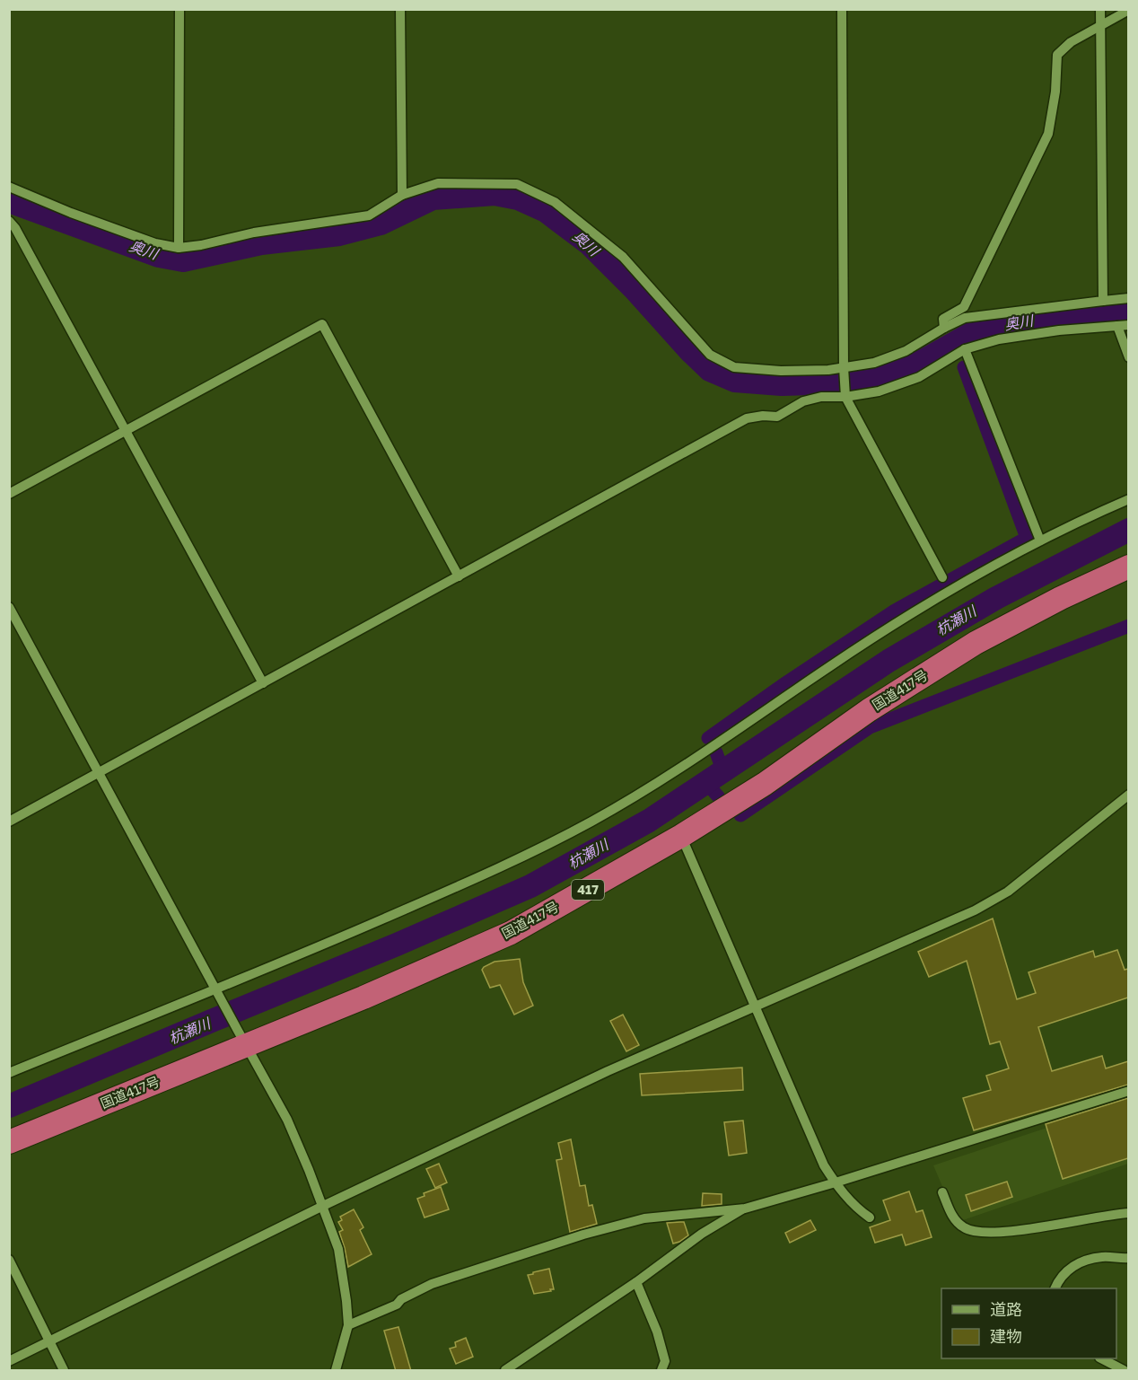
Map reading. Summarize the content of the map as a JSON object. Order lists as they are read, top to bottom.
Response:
{
  "streets": {
    "highway": ["国道417号", "417"]
  },
  "water": ["奥川", "杭瀬川"],
  "legend": ["道路", "建物"]
}
